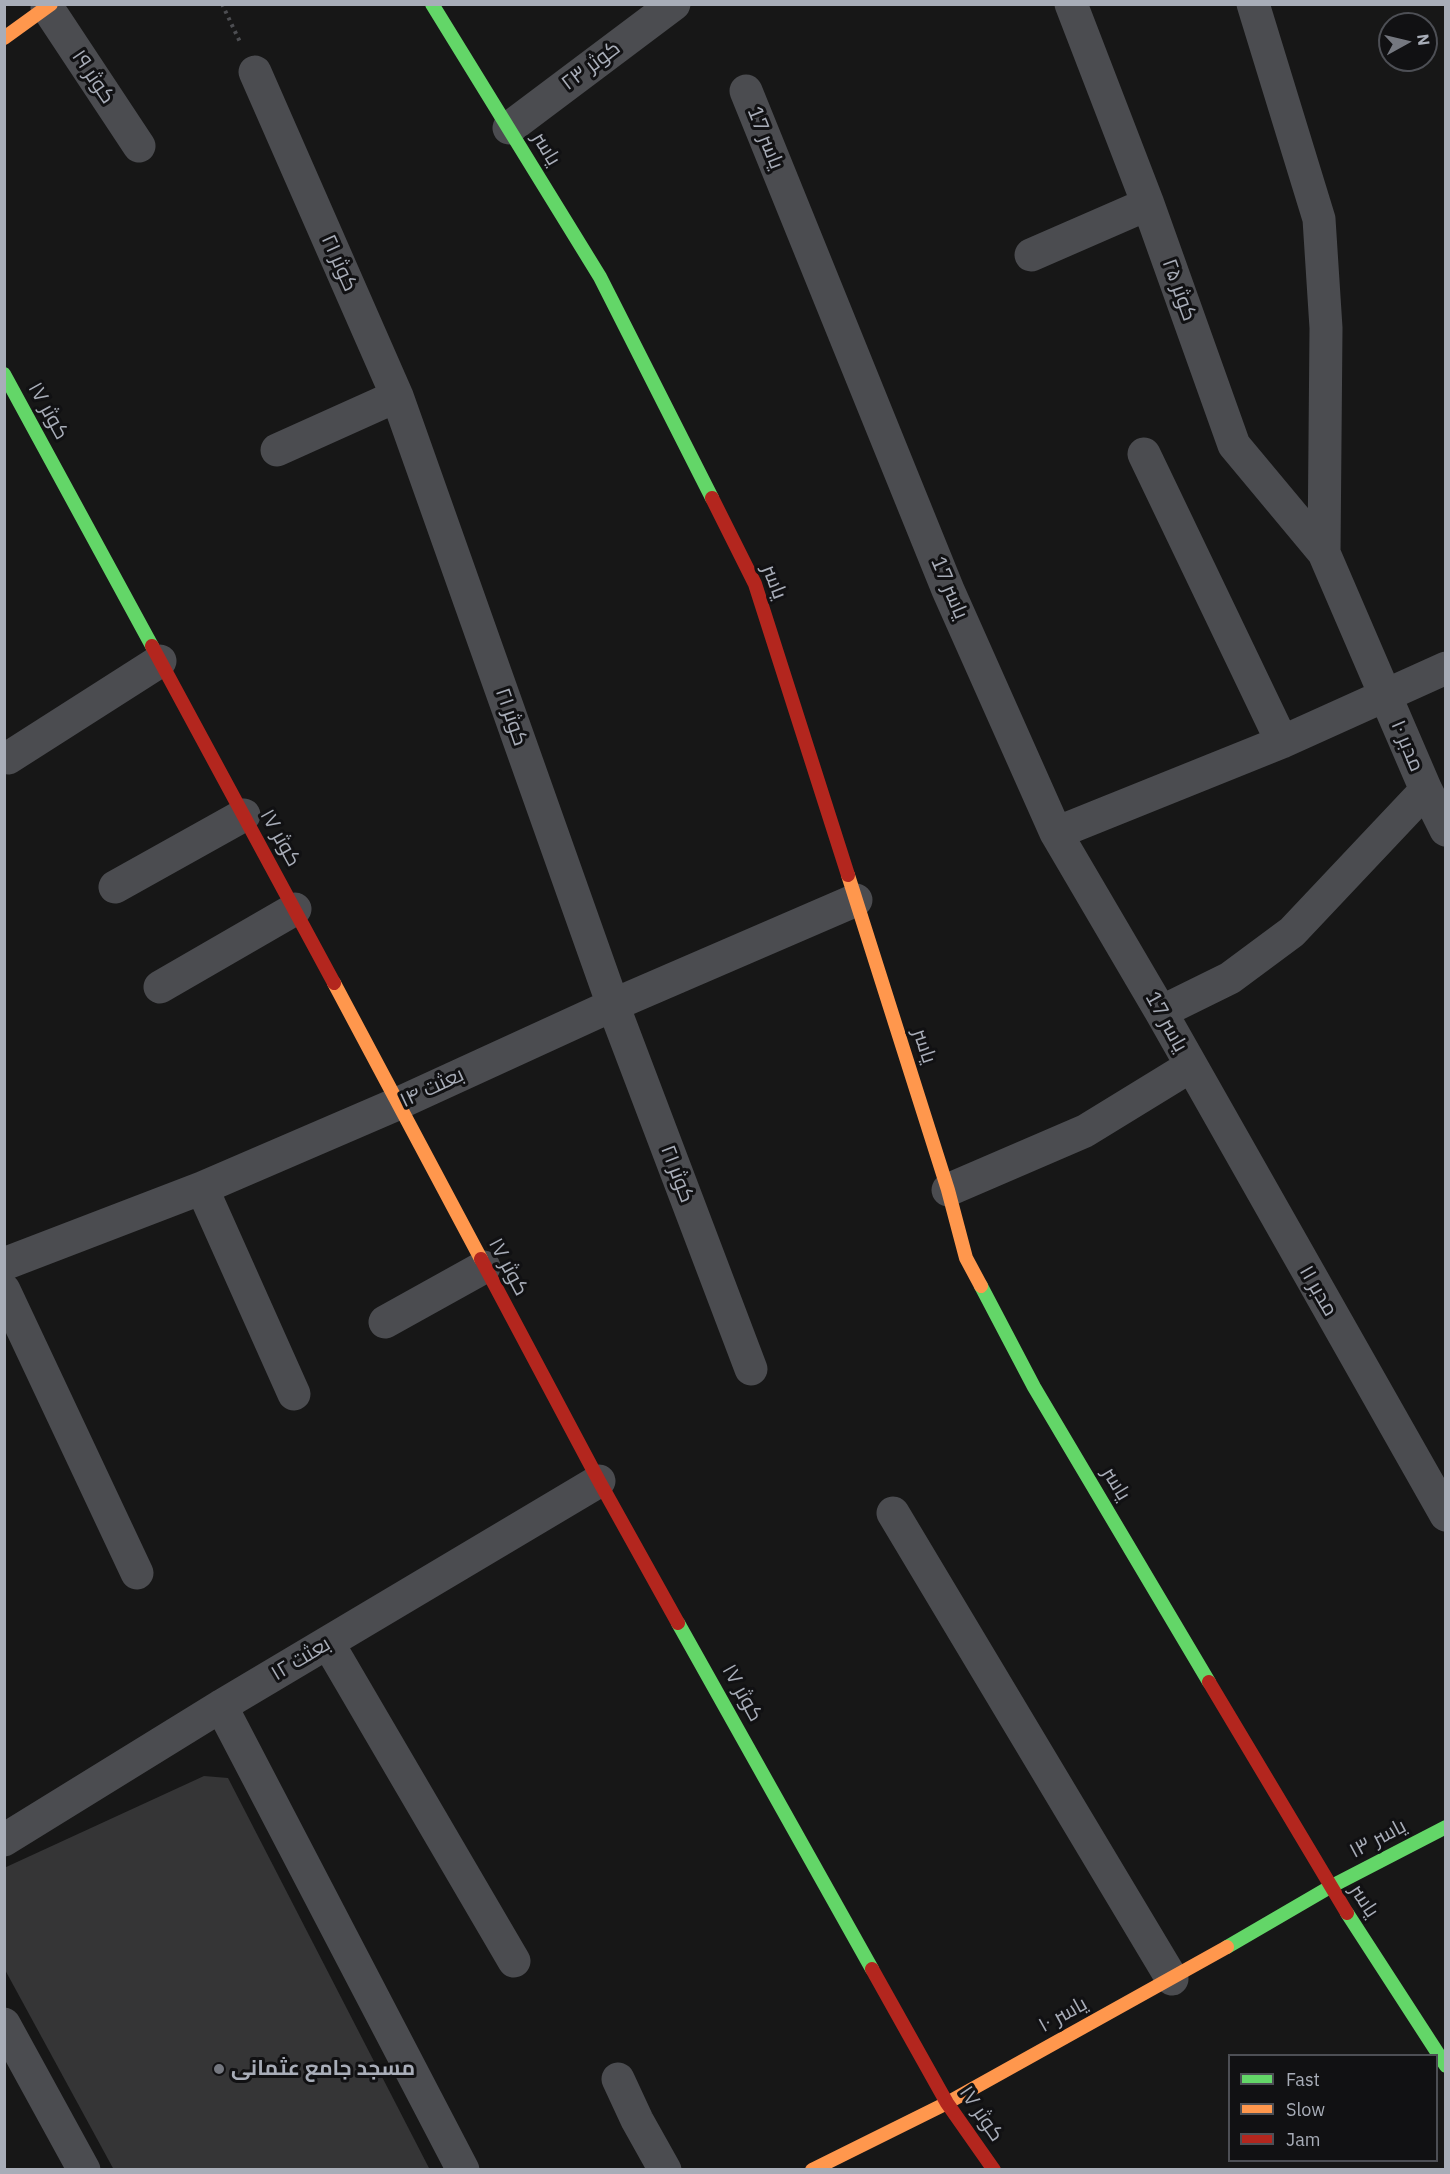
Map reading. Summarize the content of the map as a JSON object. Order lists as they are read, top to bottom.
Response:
{
  "streets": {
    "street": [
      "کوثر ۲۳",
      "کوثر ۱۹",
      "یاسر 17",
      "یاسر",
      "کوثر ۲۱",
      "کوثر ۲۵",
      "کوثر ۱۷",
      "مدبر ۱۰",
      "بعثت ۱۴",
      "مدبر ۱۱",
      "بعثت ۱۲",
      "یاسر ۱۳",
      "یاسر ۱۰"
    ]
  },
  "crossings": [
    ["کوثر ۲۳", "یاسر"],
    ["یاسر 17", "مدبر ۱۱"],
    ["یاسر", "بعثت ۱۴"],
    ["یاسر", "یاسر ۱۳"],
    ["یاسر", "یاسر ۱۰"],
    ["کوثر ۲۱", "بعثت ۱۴"],
    ["کوثر ۲۵", "مدبر ۱۰"],
    ["کوثر ۱۷", "بعثت ۱۴"],
    ["کوثر ۱۷", "بعثت ۱۲"],
    ["کوثر ۱۷", "یاسر ۱۰"],
    ["یاسر ۱۳", "یاسر ۱۰"]
  ],
  "places": ["مسجد جامع عثمانی"],
  "legend": ["Fast", "Slow", "Jam"],
  "north": "right"
}
